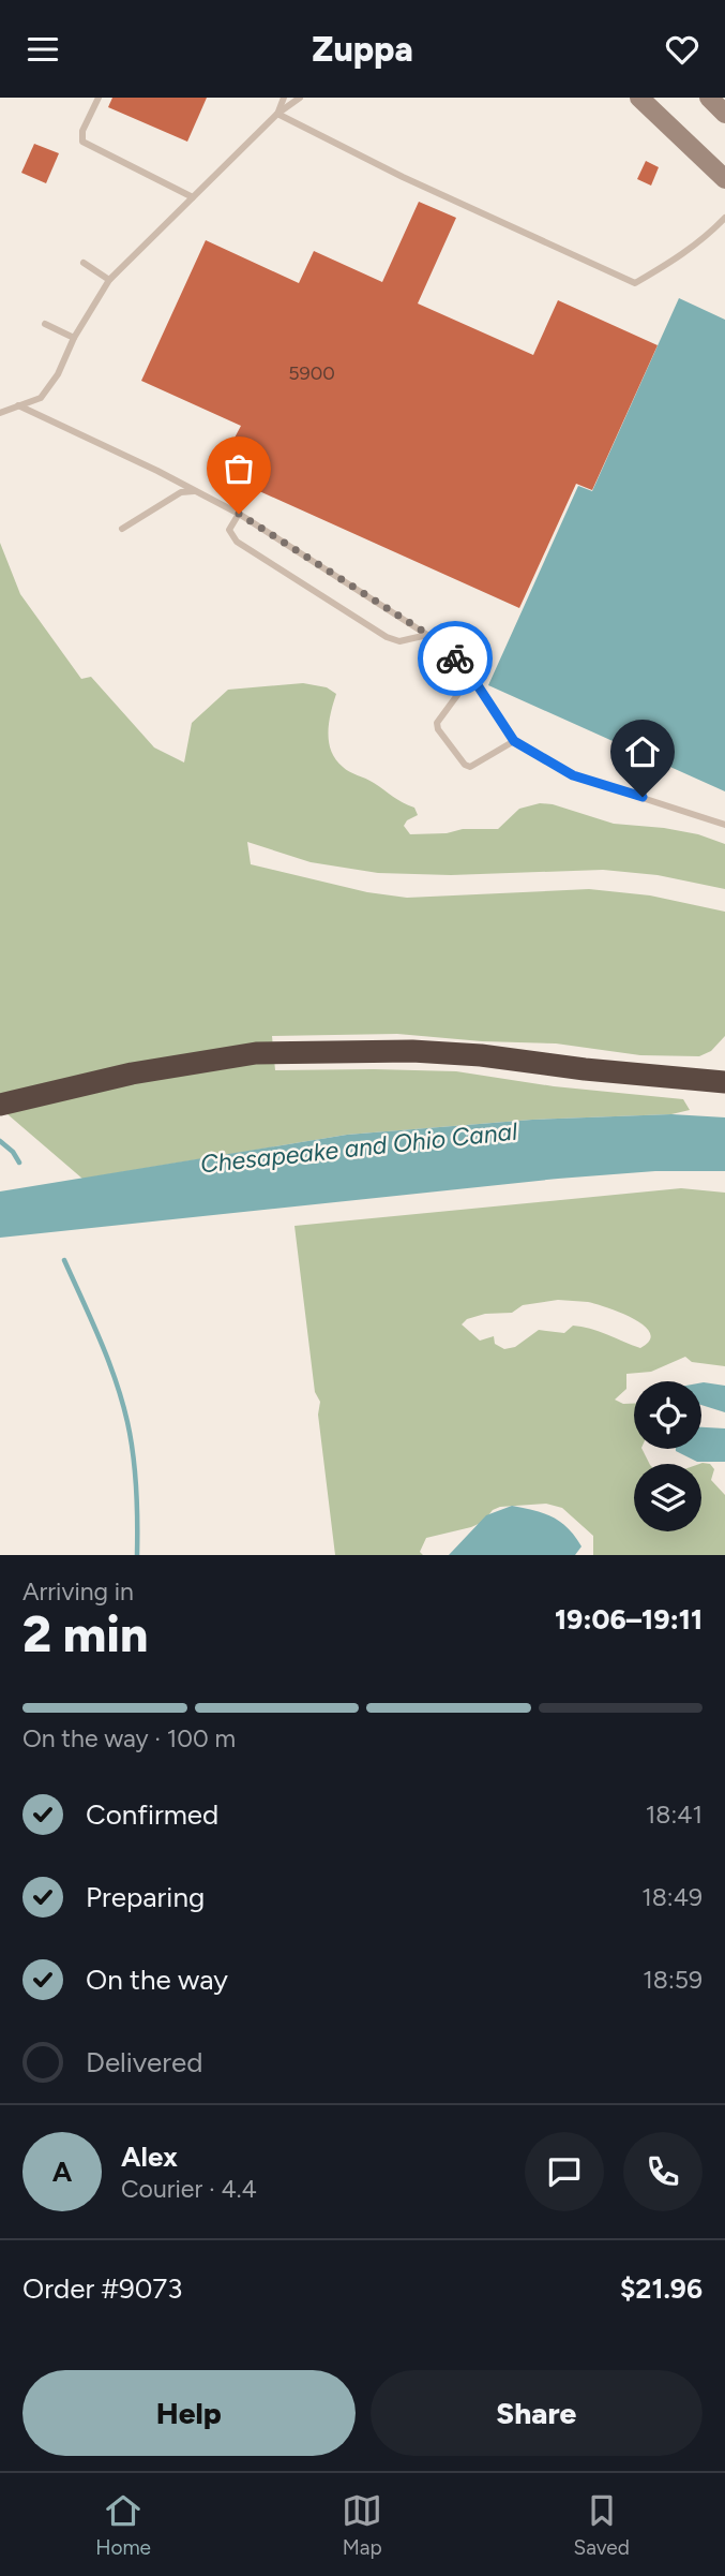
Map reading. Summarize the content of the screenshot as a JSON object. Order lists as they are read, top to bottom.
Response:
{
  "water": ["Chesapeake and Ohio Canal"],
  "house_numbers": ["5900"],
  "page": {
    "header": "Zuppa",
    "heading": ["2 min", "Arriving in", "19:06–19:11"],
    "panel": [
      "Alex",
      "Courier · 4.4",
      "Order #9073",
      "$21.96"
    ],
    "bar": "On the way · 100 m",
    "list": [
      ["Confirmed", "18:41"],
      ["Preparing", "18:49"],
      ["On the way", "18:59"],
      "Delivered"
    ],
    "round": "A",
    "buttons": ["Help", "Share"],
    "tabs": ["Home", "Map", "Saved"]
  }
}
